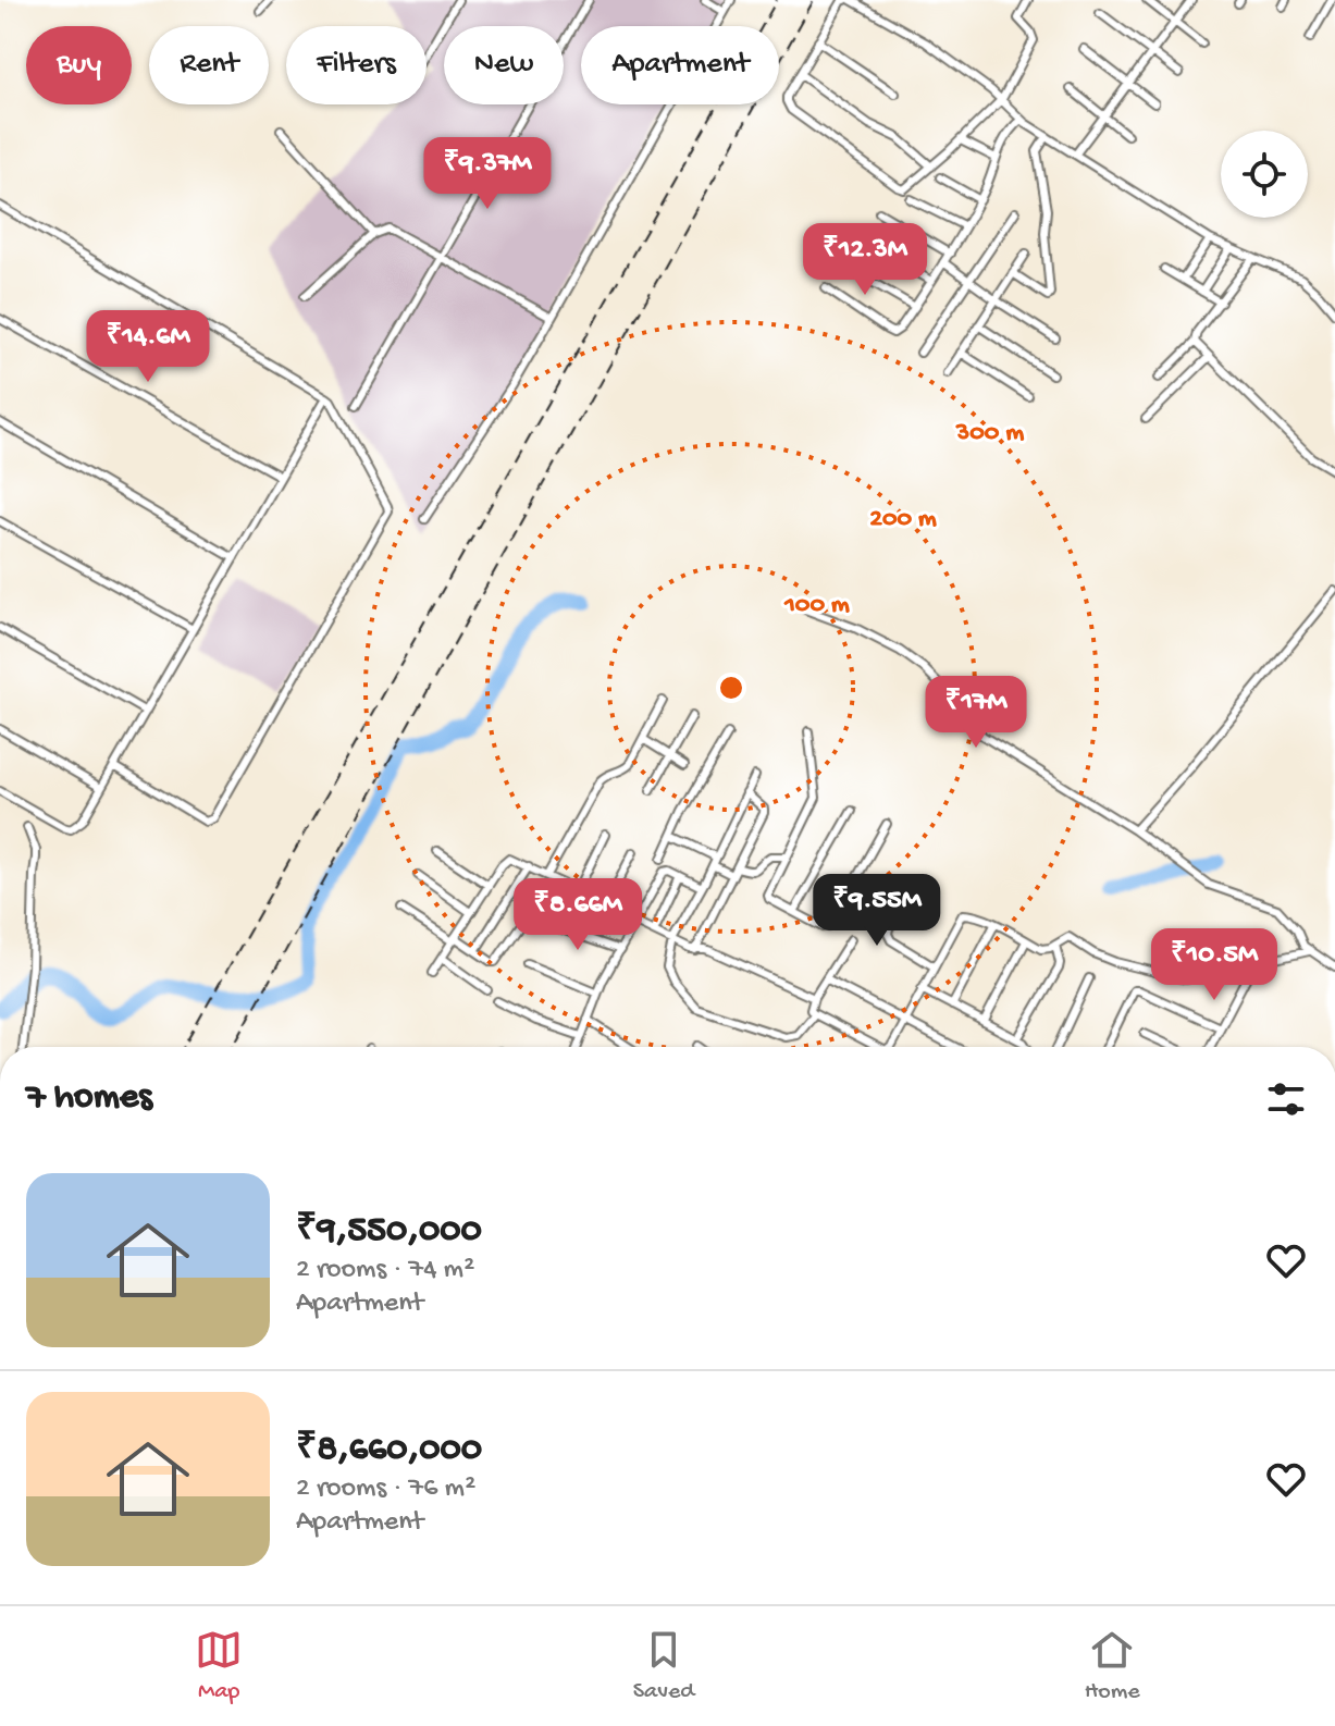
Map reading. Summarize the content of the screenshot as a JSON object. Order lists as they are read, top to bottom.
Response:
{
  "page": {
    "chip": [
      "Buy",
      "Rent",
      "Filters",
      "New",
      "Apartment"
    ],
    "price": [
      "₹9.37M",
      "₹12.3M",
      "₹14.6M",
      "₹17M",
      "₹9.55M",
      "₹8.66M",
      "₹10.5M"
    ],
    "heading": "7 homes",
    "list": [
      {
        "name": "₹9,550,000",
        "note": "2 rooms · 74 m² · Apartment"
      },
      {
        "name": "₹8,660,000",
        "note": "2 rooms · 76 m² · Apartment"
      }
    ],
    "tabs": ["Map", "Saved", "Home"]
  },
  "rings": ["300 m", "200 m", "100 m"]
}
